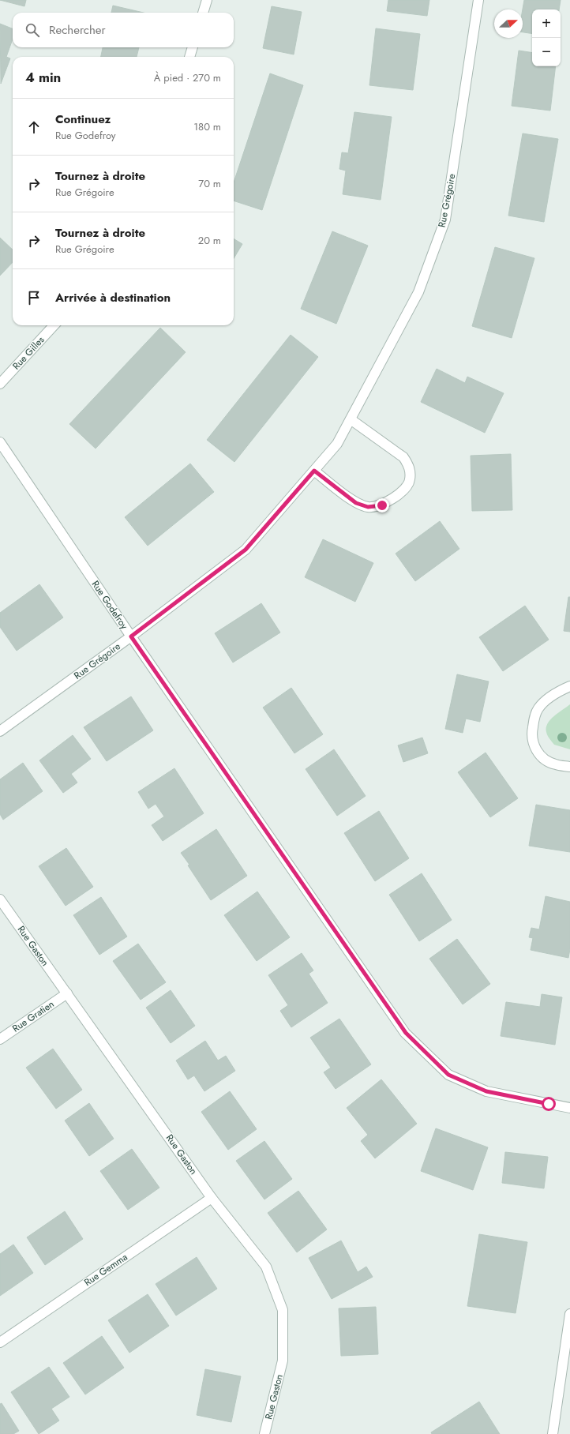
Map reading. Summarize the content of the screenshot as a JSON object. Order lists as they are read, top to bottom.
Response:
{
  "streets": {
    "street": [
      "Rue Grégoire",
      "Rue Gilles",
      "Rue Godefroy",
      "Rue Gaston",
      "Rue Gratien",
      "Rue Gemma"
    ]
  },
  "crossings": [
    ["Rue Grégoire", "Rue Godefroy"],
    ["Rue Gaston", "Rue Gratien"],
    ["Rue Gaston", "Rue Gemma"]
  ],
  "north": "right",
  "page": {
    "map_buttons": ["+", "−"],
    "search": "Rechercher",
    "heading": ["4 min", "À pied · 270 m"],
    "list": [
      ["Continuez", "Rue Godefroy", "180 m"],
      ["Tournez à droite", "Rue Grégoire", "70 m"],
      ["Tournez à droite", "Rue Grégoire", "20 m"],
      "Arrivée à destination"
    ]
  }
}
